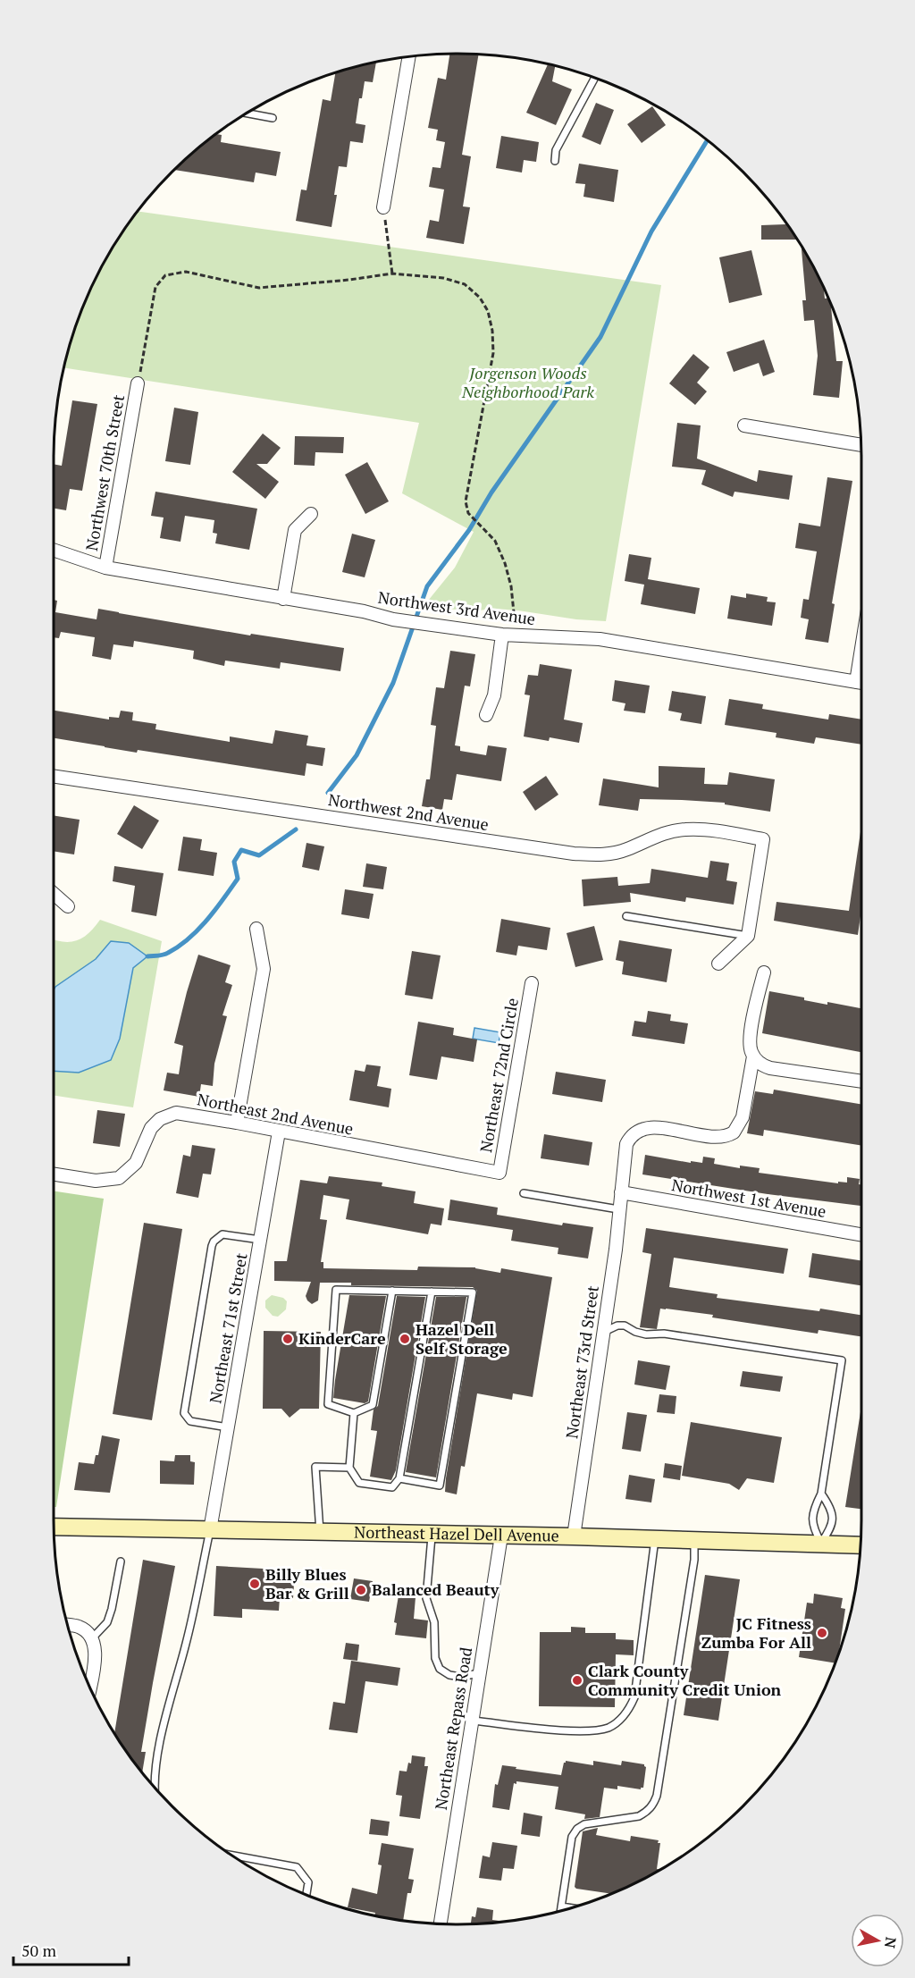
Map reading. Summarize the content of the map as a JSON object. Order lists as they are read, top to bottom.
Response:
{
  "streets": {
    "main road": ["Northeast Hazel Dell Avenue"],
    "street": [
      "Northwest 70th Street",
      "Northwest 3rd Avenue",
      "Northwest 2nd Avenue",
      "Northeast 72nd Circle",
      "Northeast 2nd Avenue",
      "Northwest 1st Avenue",
      "Northeast 71st Street",
      "Northeast 73rd Street",
      "Northeast Repass Road"
    ]
  },
  "crossings": [
    ["Northwest 70th Street", "Northwest 3rd Avenue"],
    ["Northeast 72nd Circle", "Northeast 2nd Avenue"],
    ["Northeast 2nd Avenue", "Northeast 71st Street"],
    ["Northwest 1st Avenue", "Northeast 73rd Street"],
    ["Northeast 71st Street", "Northeast Hazel Dell Avenue"],
    ["Northeast 73rd Street", "Northeast Hazel Dell Avenue"],
    ["Northeast Hazel Dell Avenue", "Northeast Repass Road"]
  ],
  "parks": ["Jorgenson Woods Neighborhood Park"],
  "places": [
    "KinderCare",
    "Hazel Dell Self Storage",
    "Billy Blues Bar & Grill",
    "Balanced Beauty",
    "JC Fitness Zumba For All",
    "Clark County Community Credit Union"
  ],
  "scale_bar": "50 m",
  "north": "right"
}
